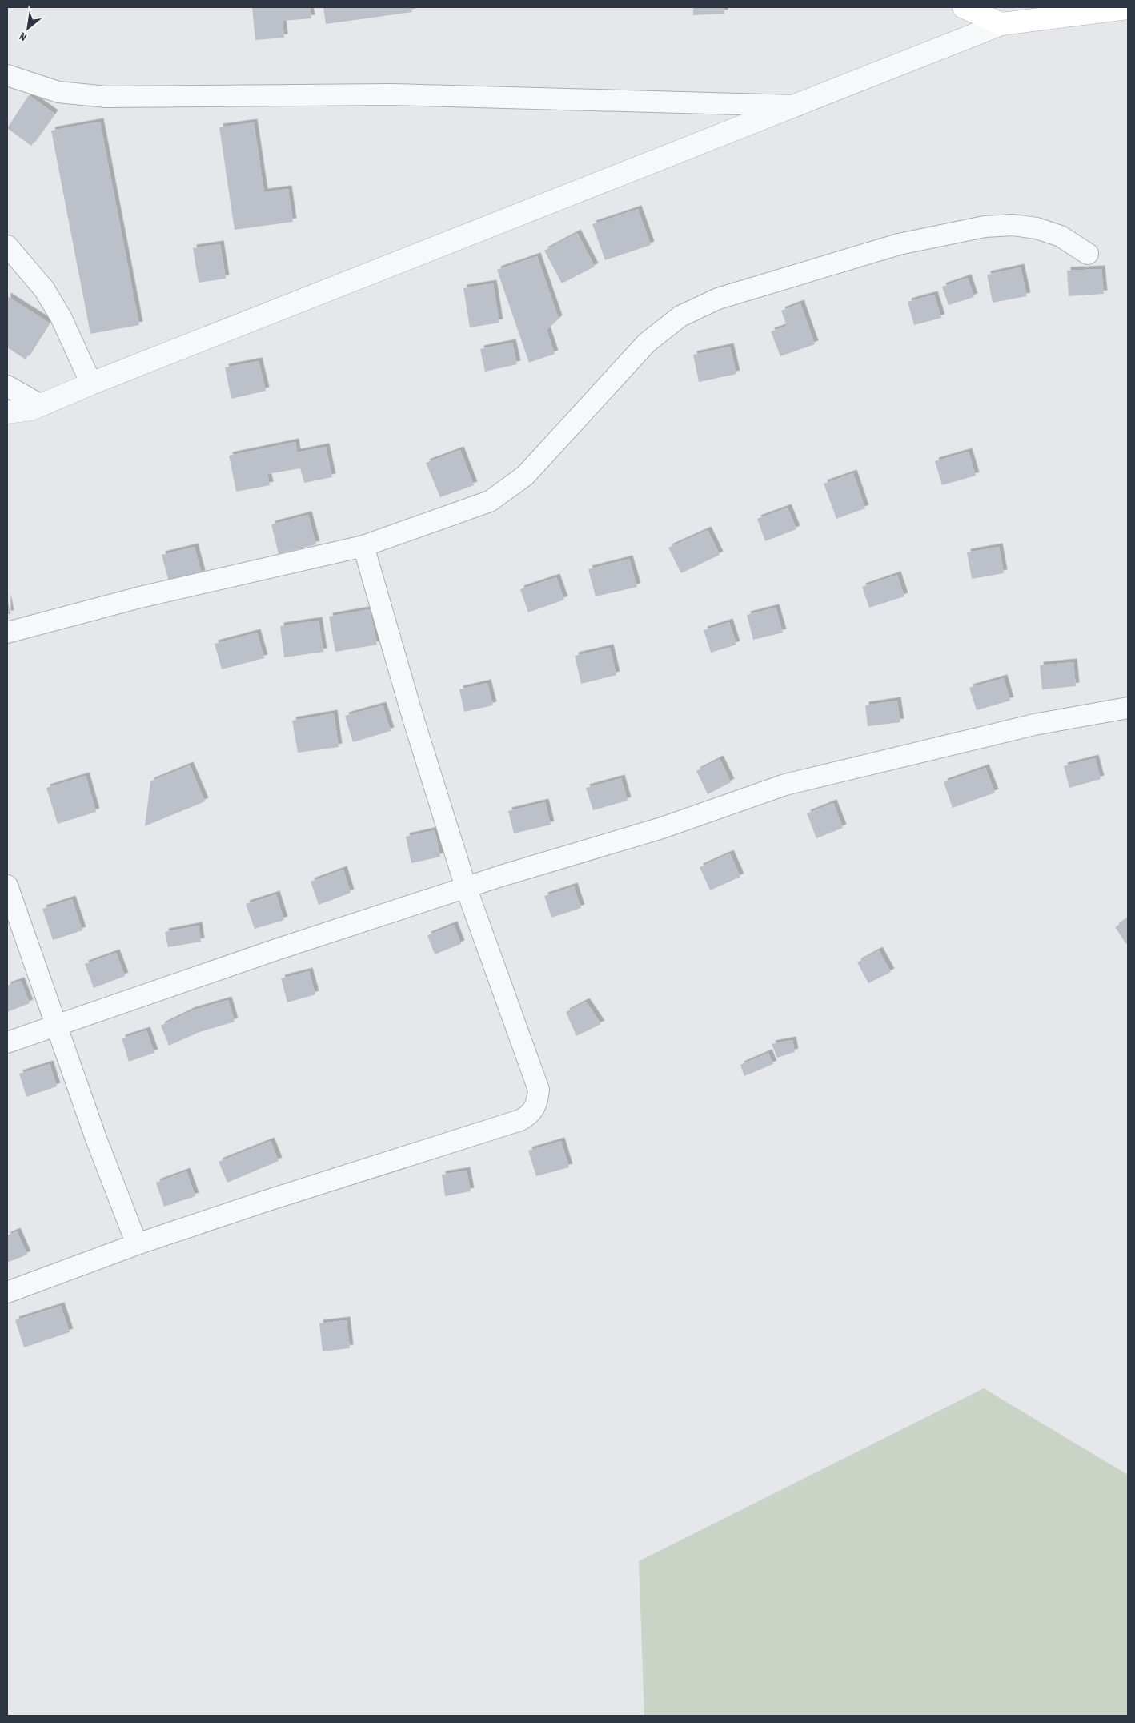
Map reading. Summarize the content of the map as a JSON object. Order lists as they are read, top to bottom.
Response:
{
  "north": "bottom left"
}
